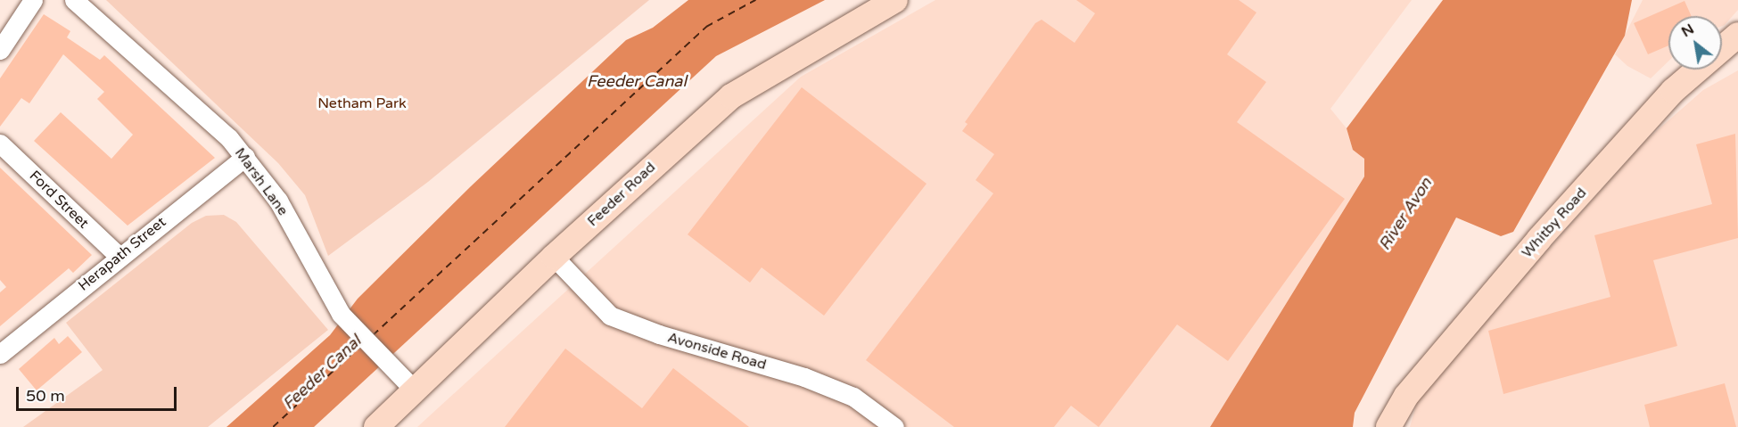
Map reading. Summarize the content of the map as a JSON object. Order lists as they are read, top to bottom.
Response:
{
  "streets": {
    "street": [
      "Marsh Lane",
      "Feeder Road",
      "Ford Street",
      "Whitby Road",
      "Herapath Street",
      "Avonside Road"
    ]
  },
  "crossings": [
    ["Marsh Lane", "Feeder Road"],
    ["Marsh Lane", "Herapath Street"],
    ["Feeder Road", "Avonside Road"],
    ["Ford Street", "Herapath Street"]
  ],
  "water": ["Feeder Canal", "River Avon"],
  "parks": ["Netham Park"],
  "scale_bar": "50 m",
  "north": "top left"
}
